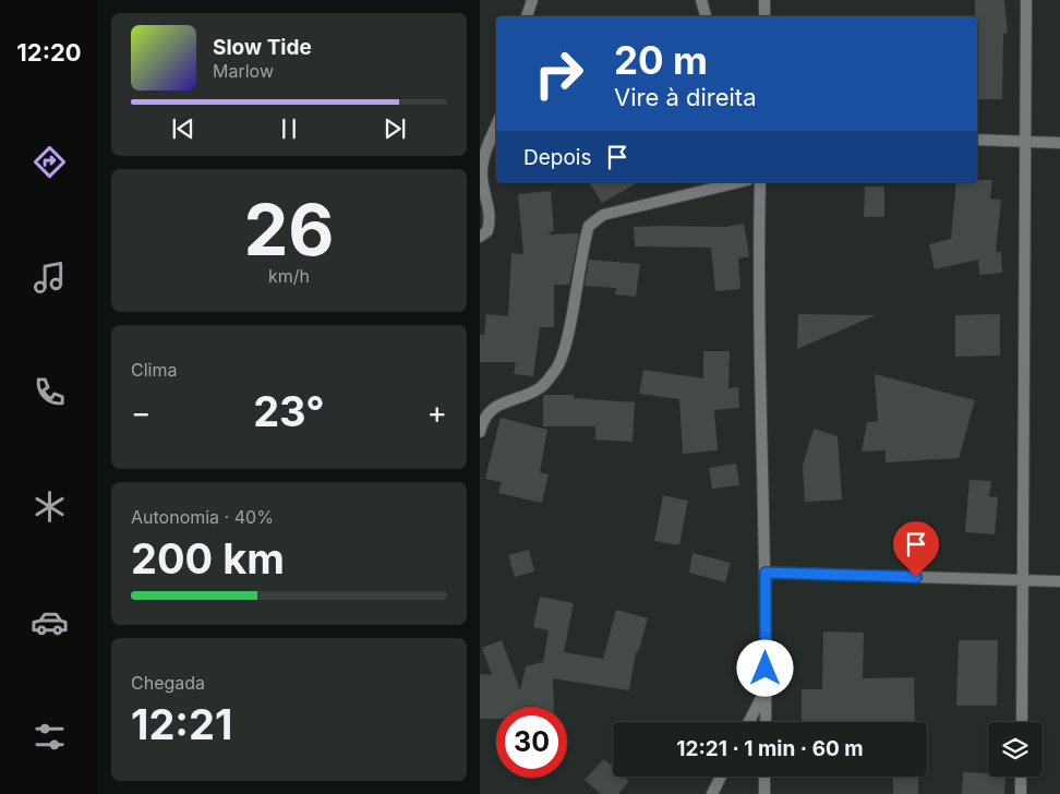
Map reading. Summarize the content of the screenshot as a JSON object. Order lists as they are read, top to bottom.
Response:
{
  "page": {
    "tabs": "12:20",
    "turn": ["20 m", "Vire à direita"],
    "song": ["Slow Tide", "Marlow"],
    "then": "Depois",
    "tile": [
      ["26", "km/h"],
      "Clima",
      ["Autonomia · 40%", "200 km"],
      ["Chegada", "12:21"]
    ],
    "heat": ["−", "23°", "+"],
    "limit": "30",
    "trip": "12:21 · 1 min · 60 m"
  }
}
